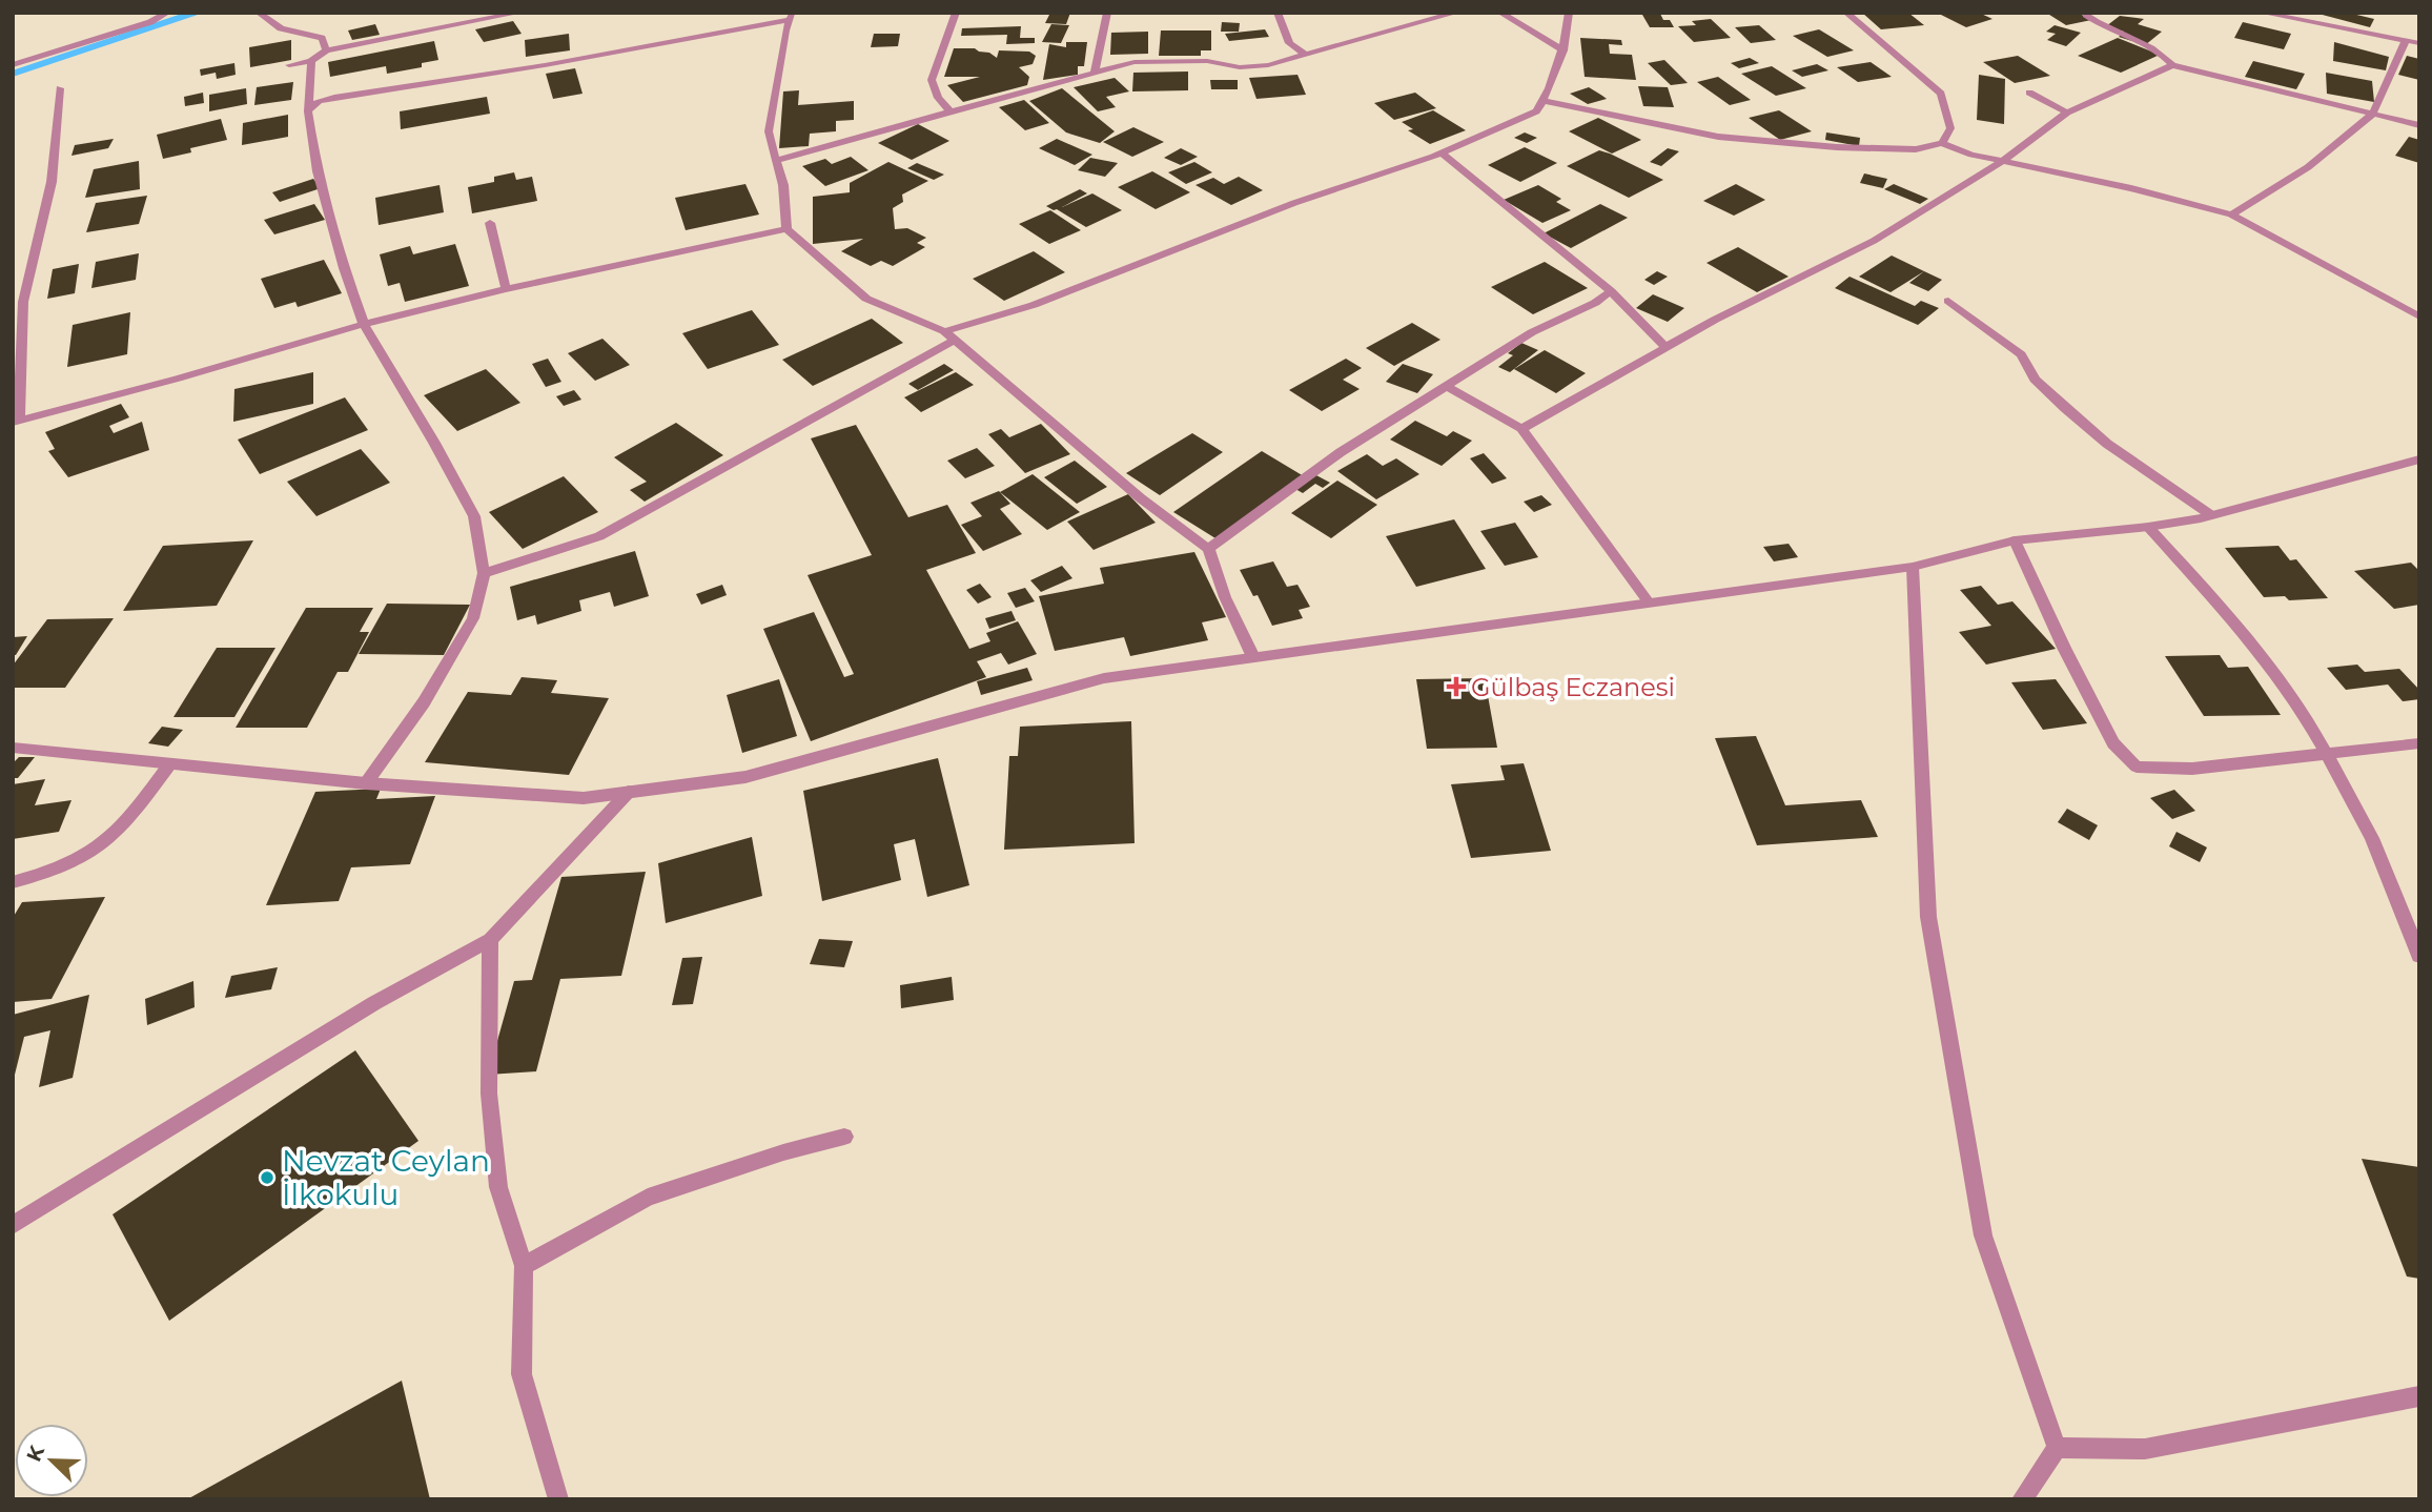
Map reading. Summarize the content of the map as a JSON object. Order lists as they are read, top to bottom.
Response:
{
  "places": {
    "health": ["Gülbaş Eczanesi"],
    "other": ["Nevzat Ceylan İlkokulu"]
  },
  "north": "top left"
}
